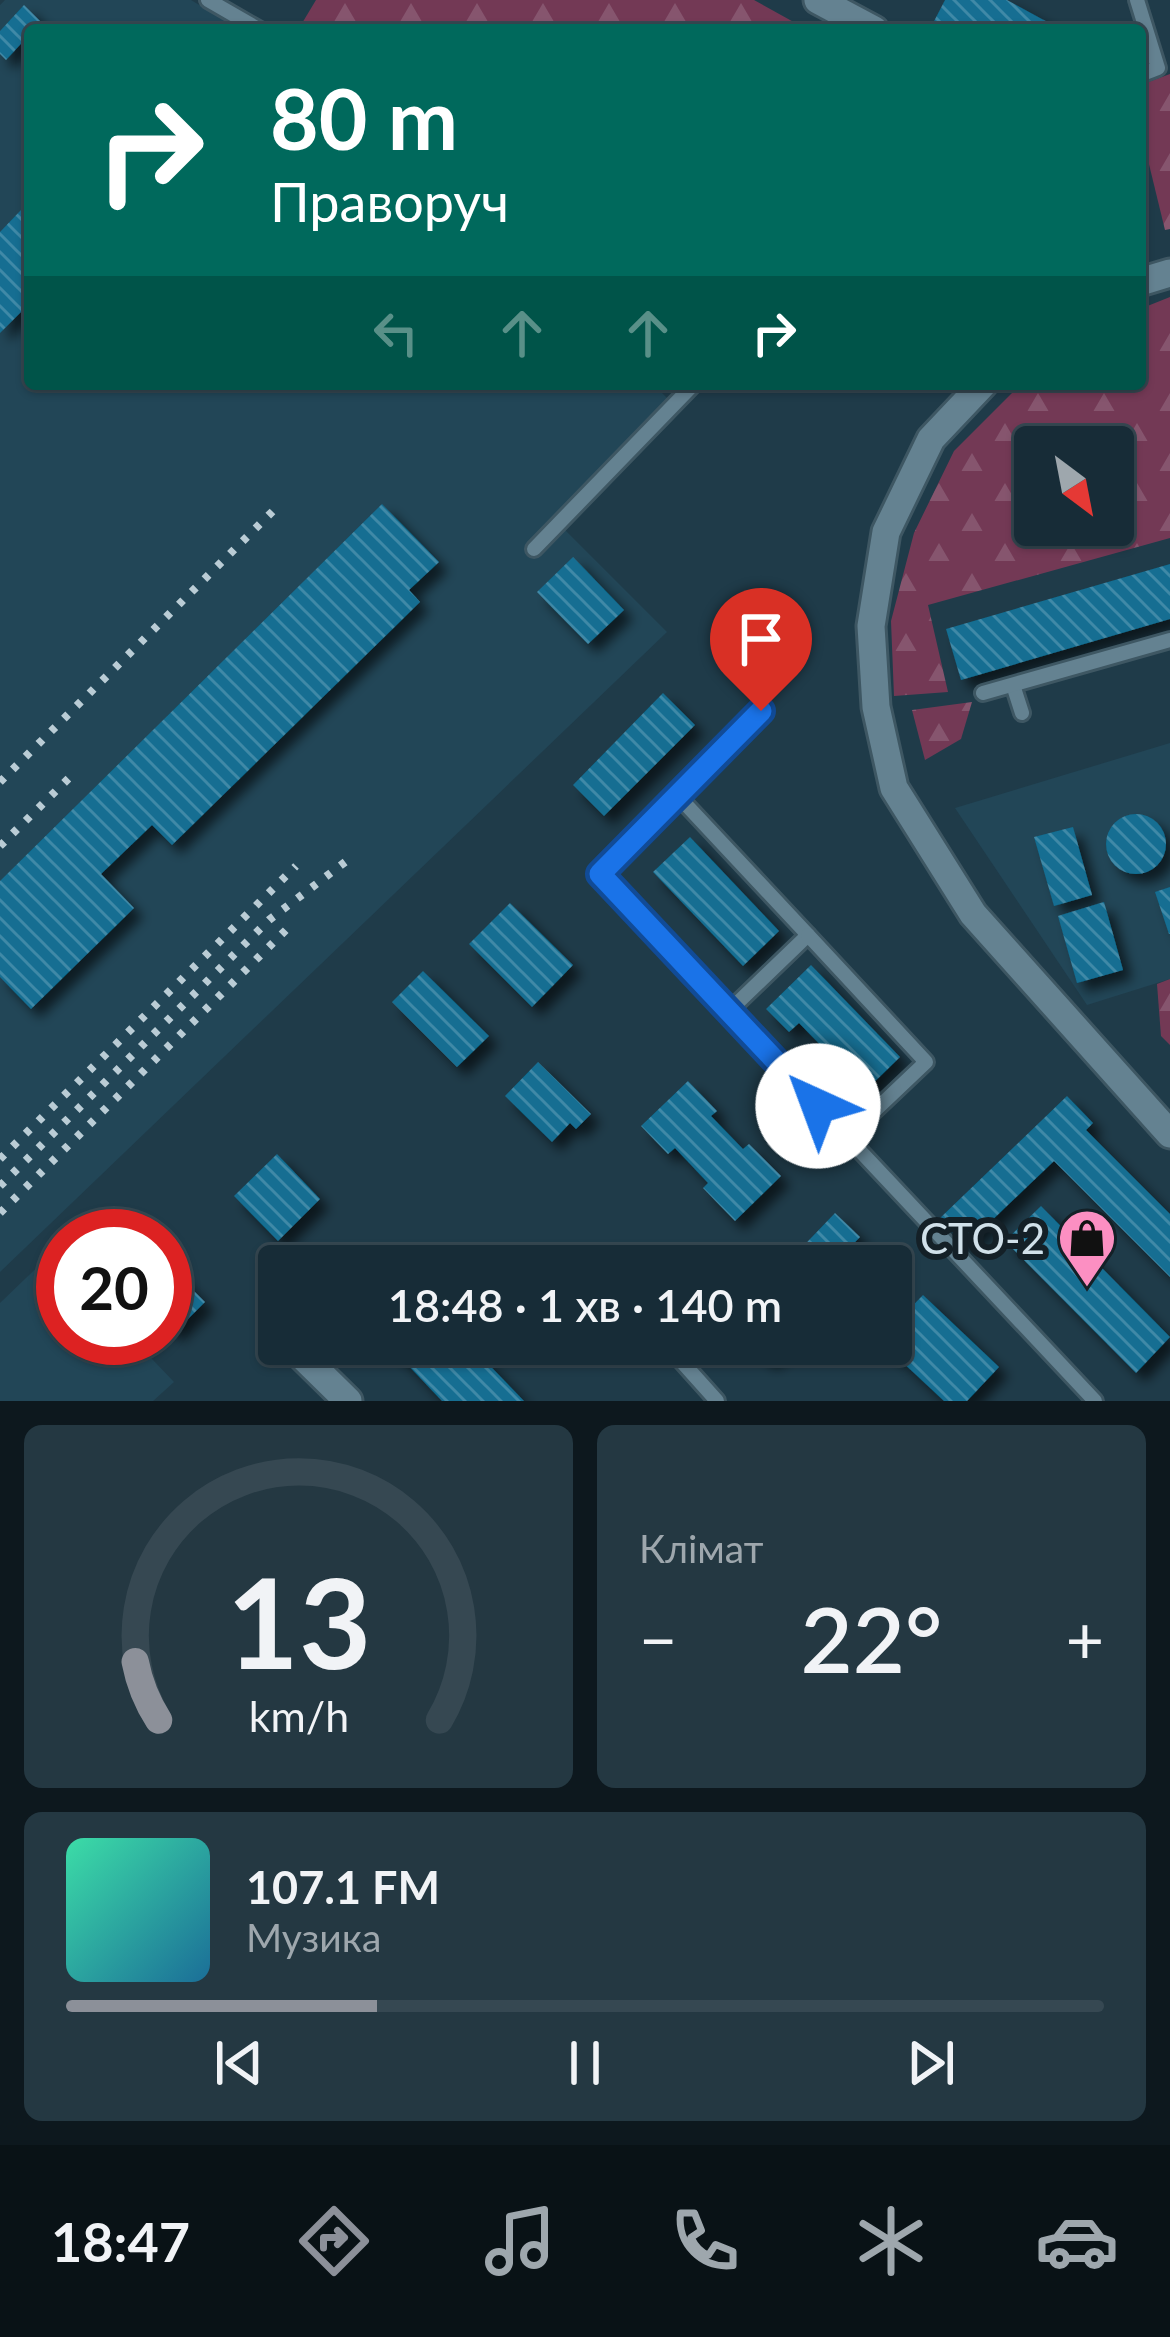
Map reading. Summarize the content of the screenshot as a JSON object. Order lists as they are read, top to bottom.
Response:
{
  "places": {
    "shop": ["СТО-2"]
  },
  "north": "bottom right",
  "page": {
    "turn": ["80 m", "Праворуч"],
    "limit": "20",
    "trip": "18:48 · 1 хв · 140 m",
    "tile": "Клімат",
    "heat": ["−", "22°", "+"],
    "song": ["107.1 FM", "Музика"],
    "tabs": "18:47",
    "gauge": ["13", "km/h"]
  }
}
